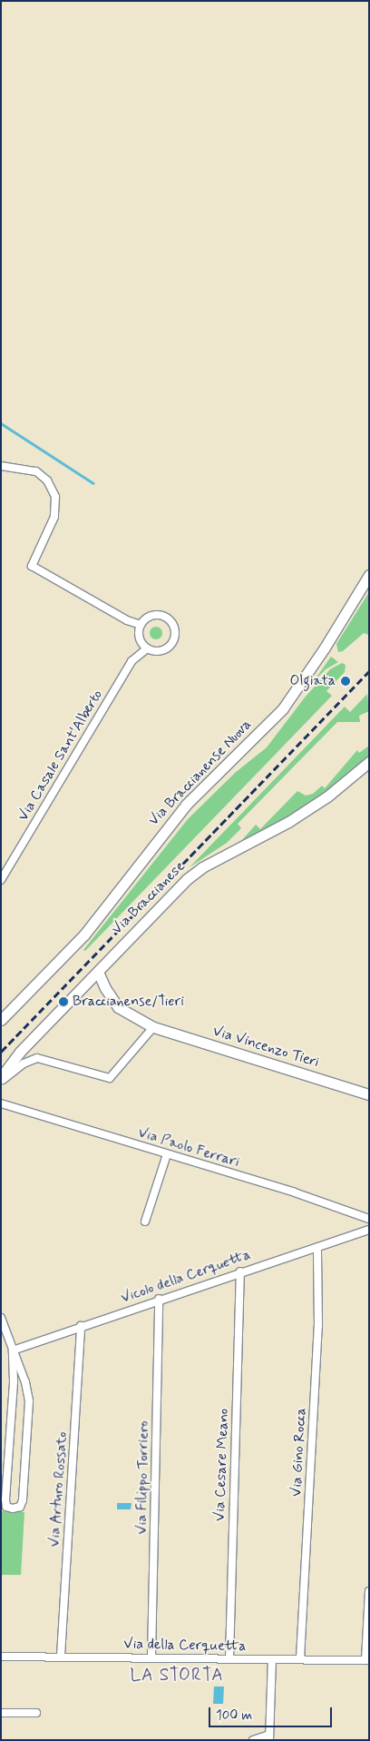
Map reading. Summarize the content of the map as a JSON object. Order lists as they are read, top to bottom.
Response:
{
  "streets": {
    "street": [
      "Via Casale Sant'Alberto",
      "Via Braccianense Nuova",
      "Via Braccianese",
      "Via Vincenzo Tieri",
      "Via Paolo Ferrari",
      "Vicolo della Cerquetta",
      "Via Gino Rocca",
      "Via Cesare Meano",
      "Via Filippo Torriero",
      "Via Arturo Rossato",
      "Via della Cerquetta"
    ]
  },
  "crossings": [
    ["Via Braccianese", "Via Vincenzo Tieri"],
    ["Vicolo della Cerquetta", "Via Gino Rocca"],
    ["Vicolo della Cerquetta", "Via Cesare Meano"],
    ["Vicolo della Cerquetta", "Via Filippo Torriero"],
    ["Vicolo della Cerquetta", "Via Arturo Rossato"],
    ["Via Gino Rocca", "Via della Cerquetta"],
    ["Via Cesare Meano", "Via della Cerquetta"],
    ["Via Filippo Torriero", "Via della Cerquetta"],
    ["Via Arturo Rossato", "Via della Cerquetta"]
  ],
  "districts": ["LA STORTA"],
  "places": ["Olgiata", "Braccianense/Tieri"],
  "scale_bar": "100 m"
}
